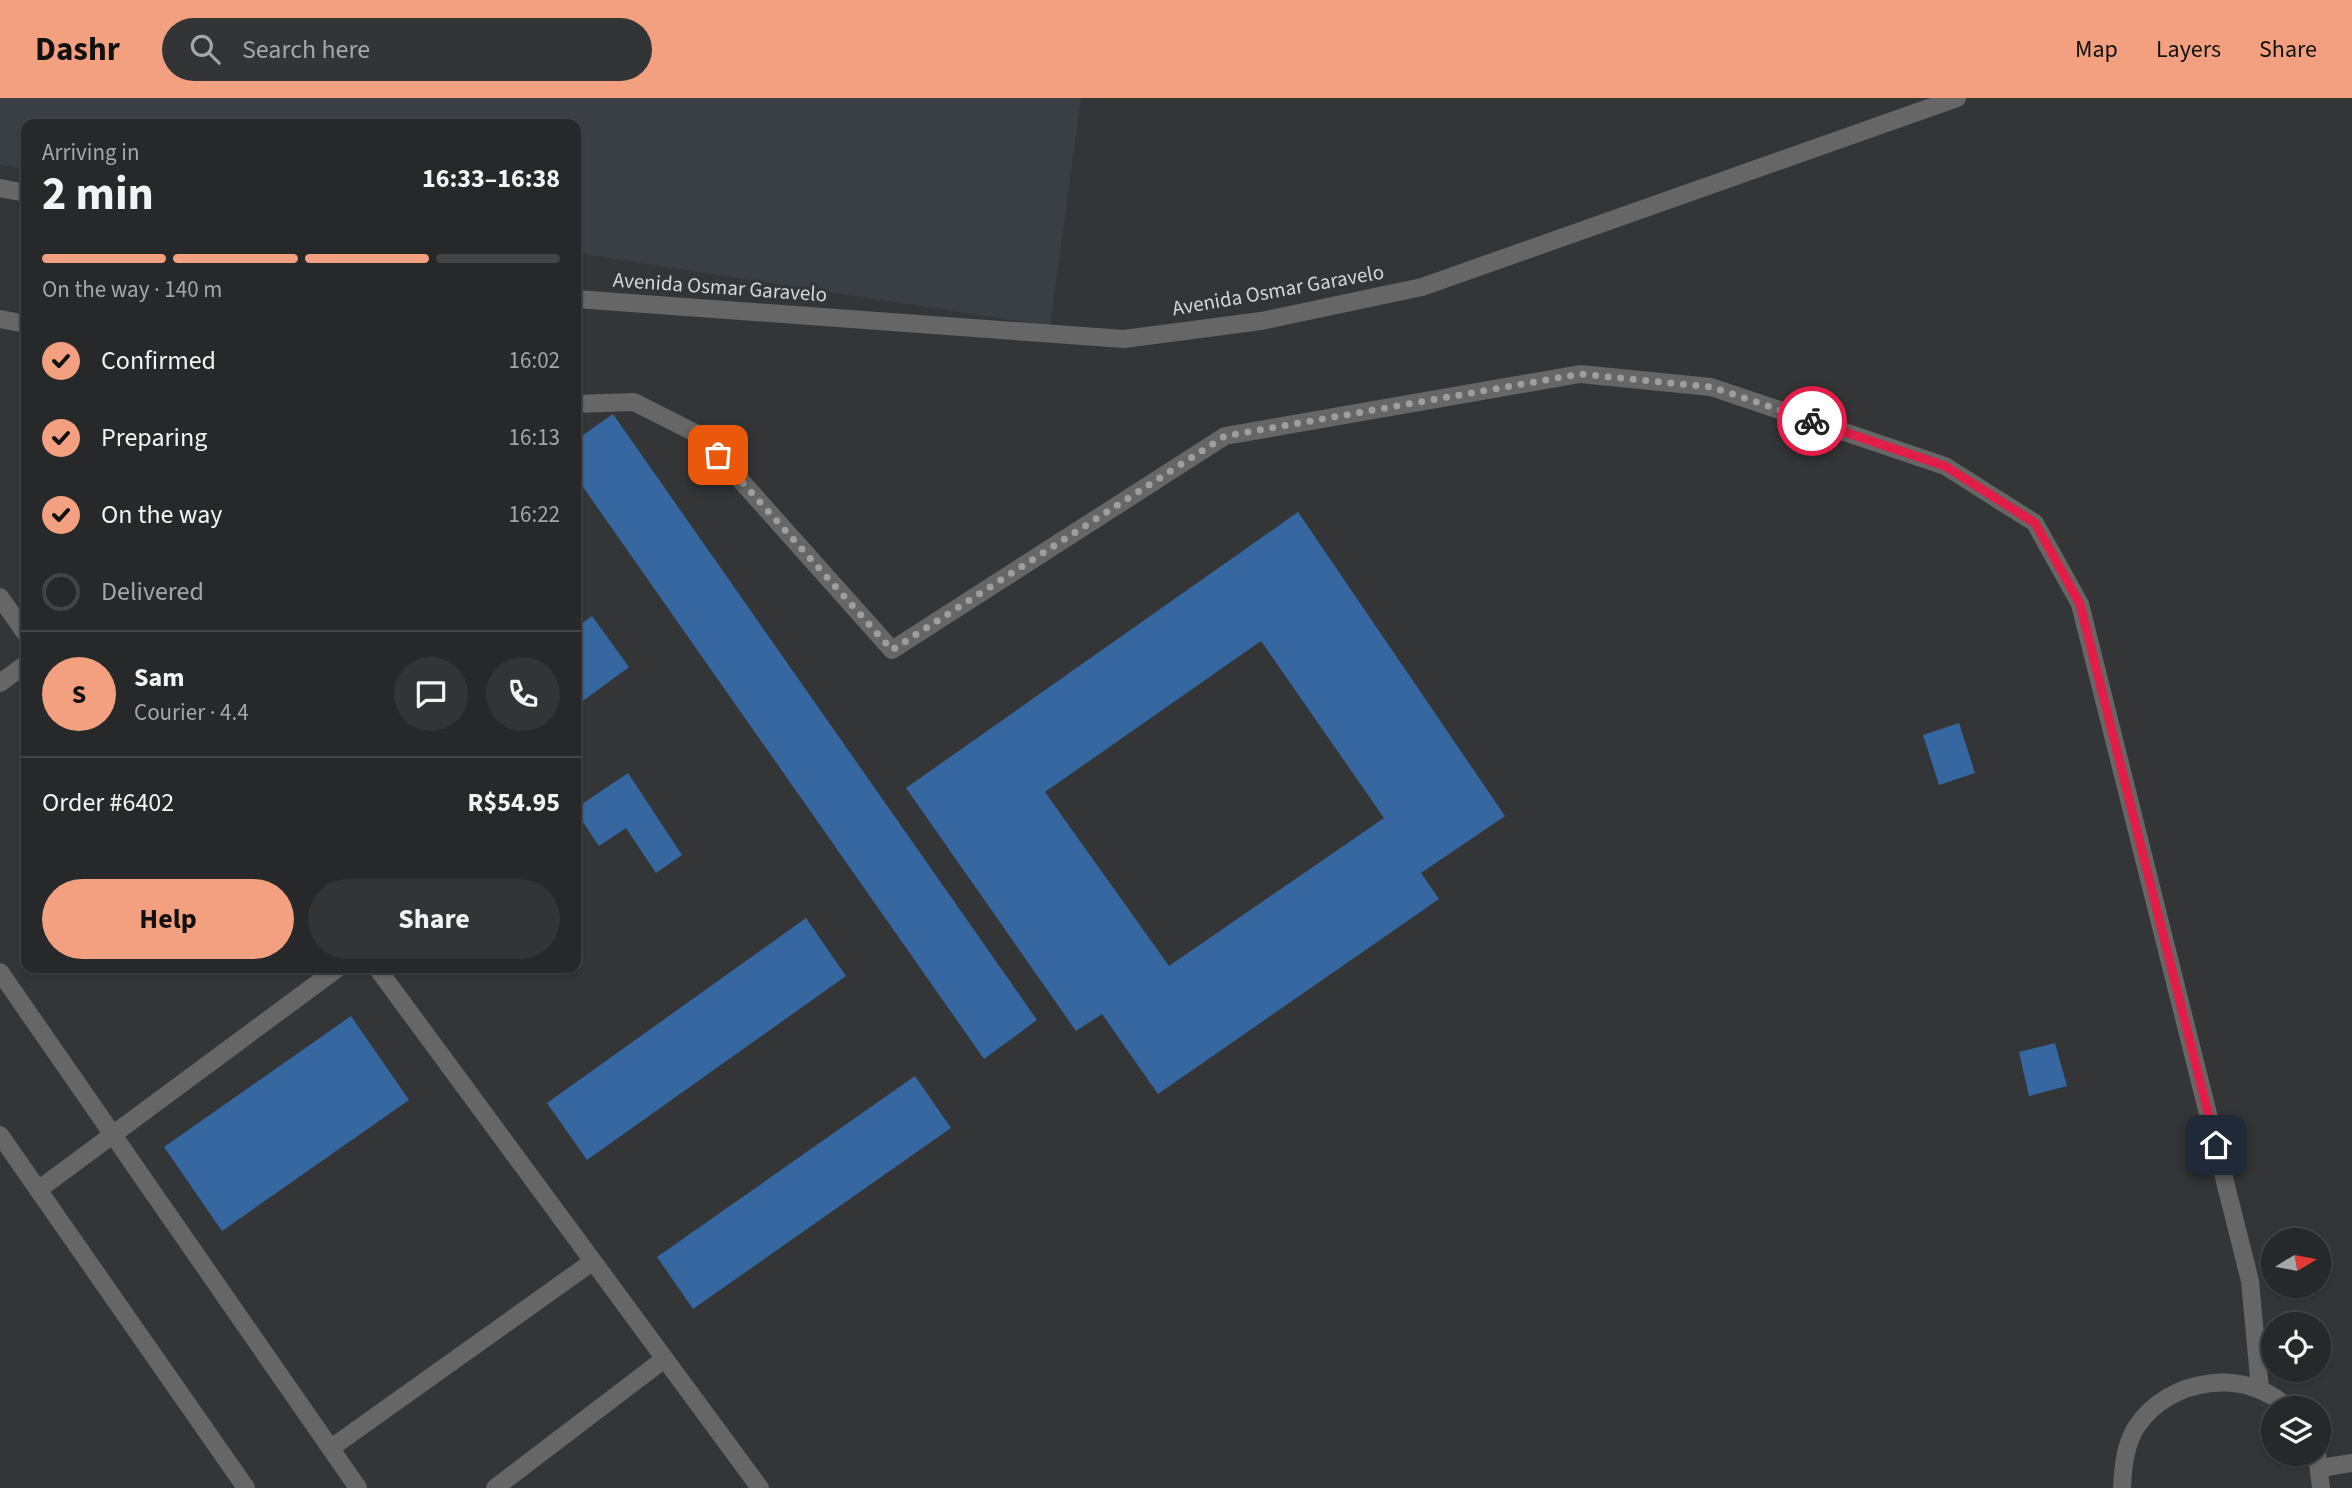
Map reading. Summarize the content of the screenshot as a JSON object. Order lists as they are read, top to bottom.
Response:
{
  "streets": {
    "street": ["Avenida Osmar Garavelo"]
  },
  "north": "right",
  "page": {
    "header": "Dashr",
    "search": "Search here",
    "nav": ["Map", "Layers", "Share"],
    "heading": ["2 min", "Arriving in", "16:33–16:38"],
    "panel": [
      "Sam",
      "Courier · 4.4",
      "Order #6402",
      "R$54.95"
    ],
    "bar": "On the way · 140 m",
    "list": [
      ["Confirmed", "16:02"],
      ["Preparing", "16:13"],
      ["On the way", "16:22"],
      "Delivered"
    ],
    "round": "S",
    "buttons": ["Help", "Share"]
  }
}
